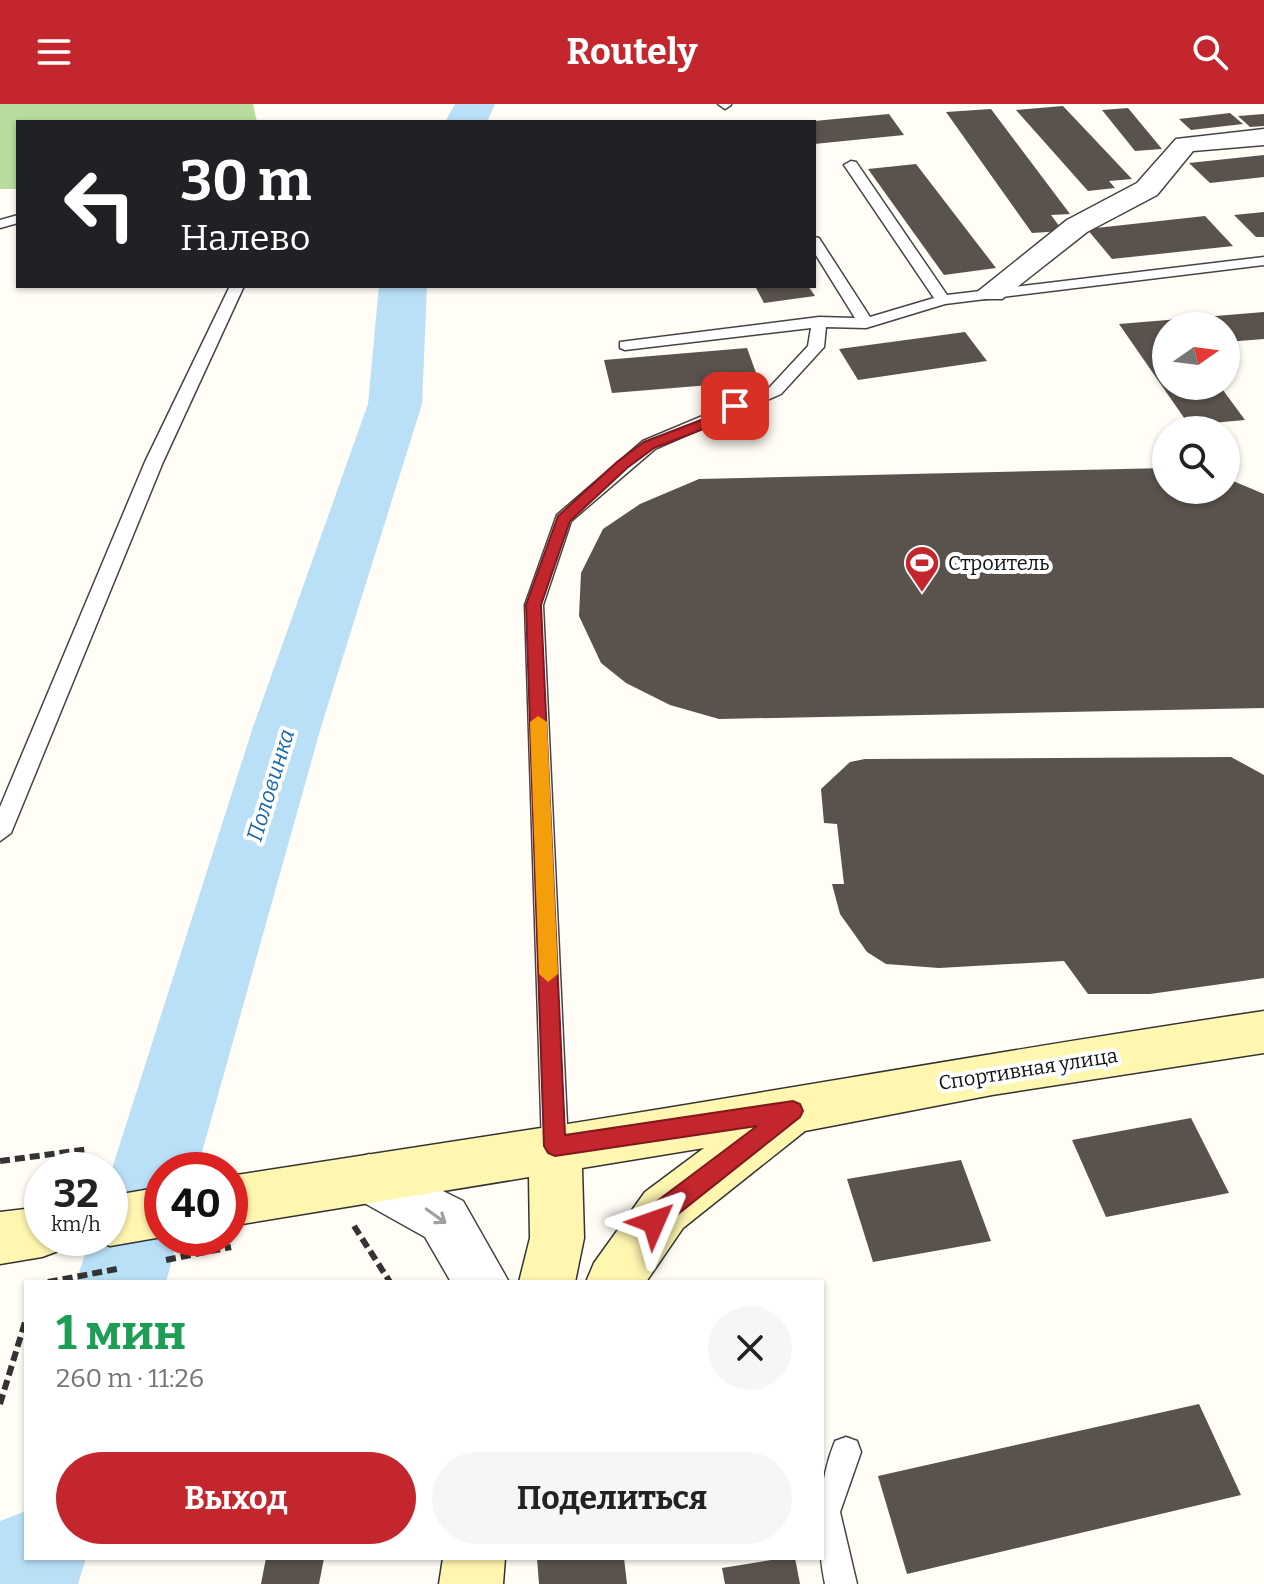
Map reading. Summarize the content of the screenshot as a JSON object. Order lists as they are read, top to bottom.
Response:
{
  "streets": {
    "street": ["Спортивная улица"]
  },
  "water": ["Половинка"],
  "places": {
    "sports": ["Строитель"]
  },
  "north": "right",
  "page": {
    "header": "Routely",
    "turn": ["30 m", "Налево"],
    "speed": "32 km/h",
    "limit": "40",
    "heading": ["1 мин", "260 m · 11:26"],
    "buttons": ["Выход", "Поделиться"]
  }
}
